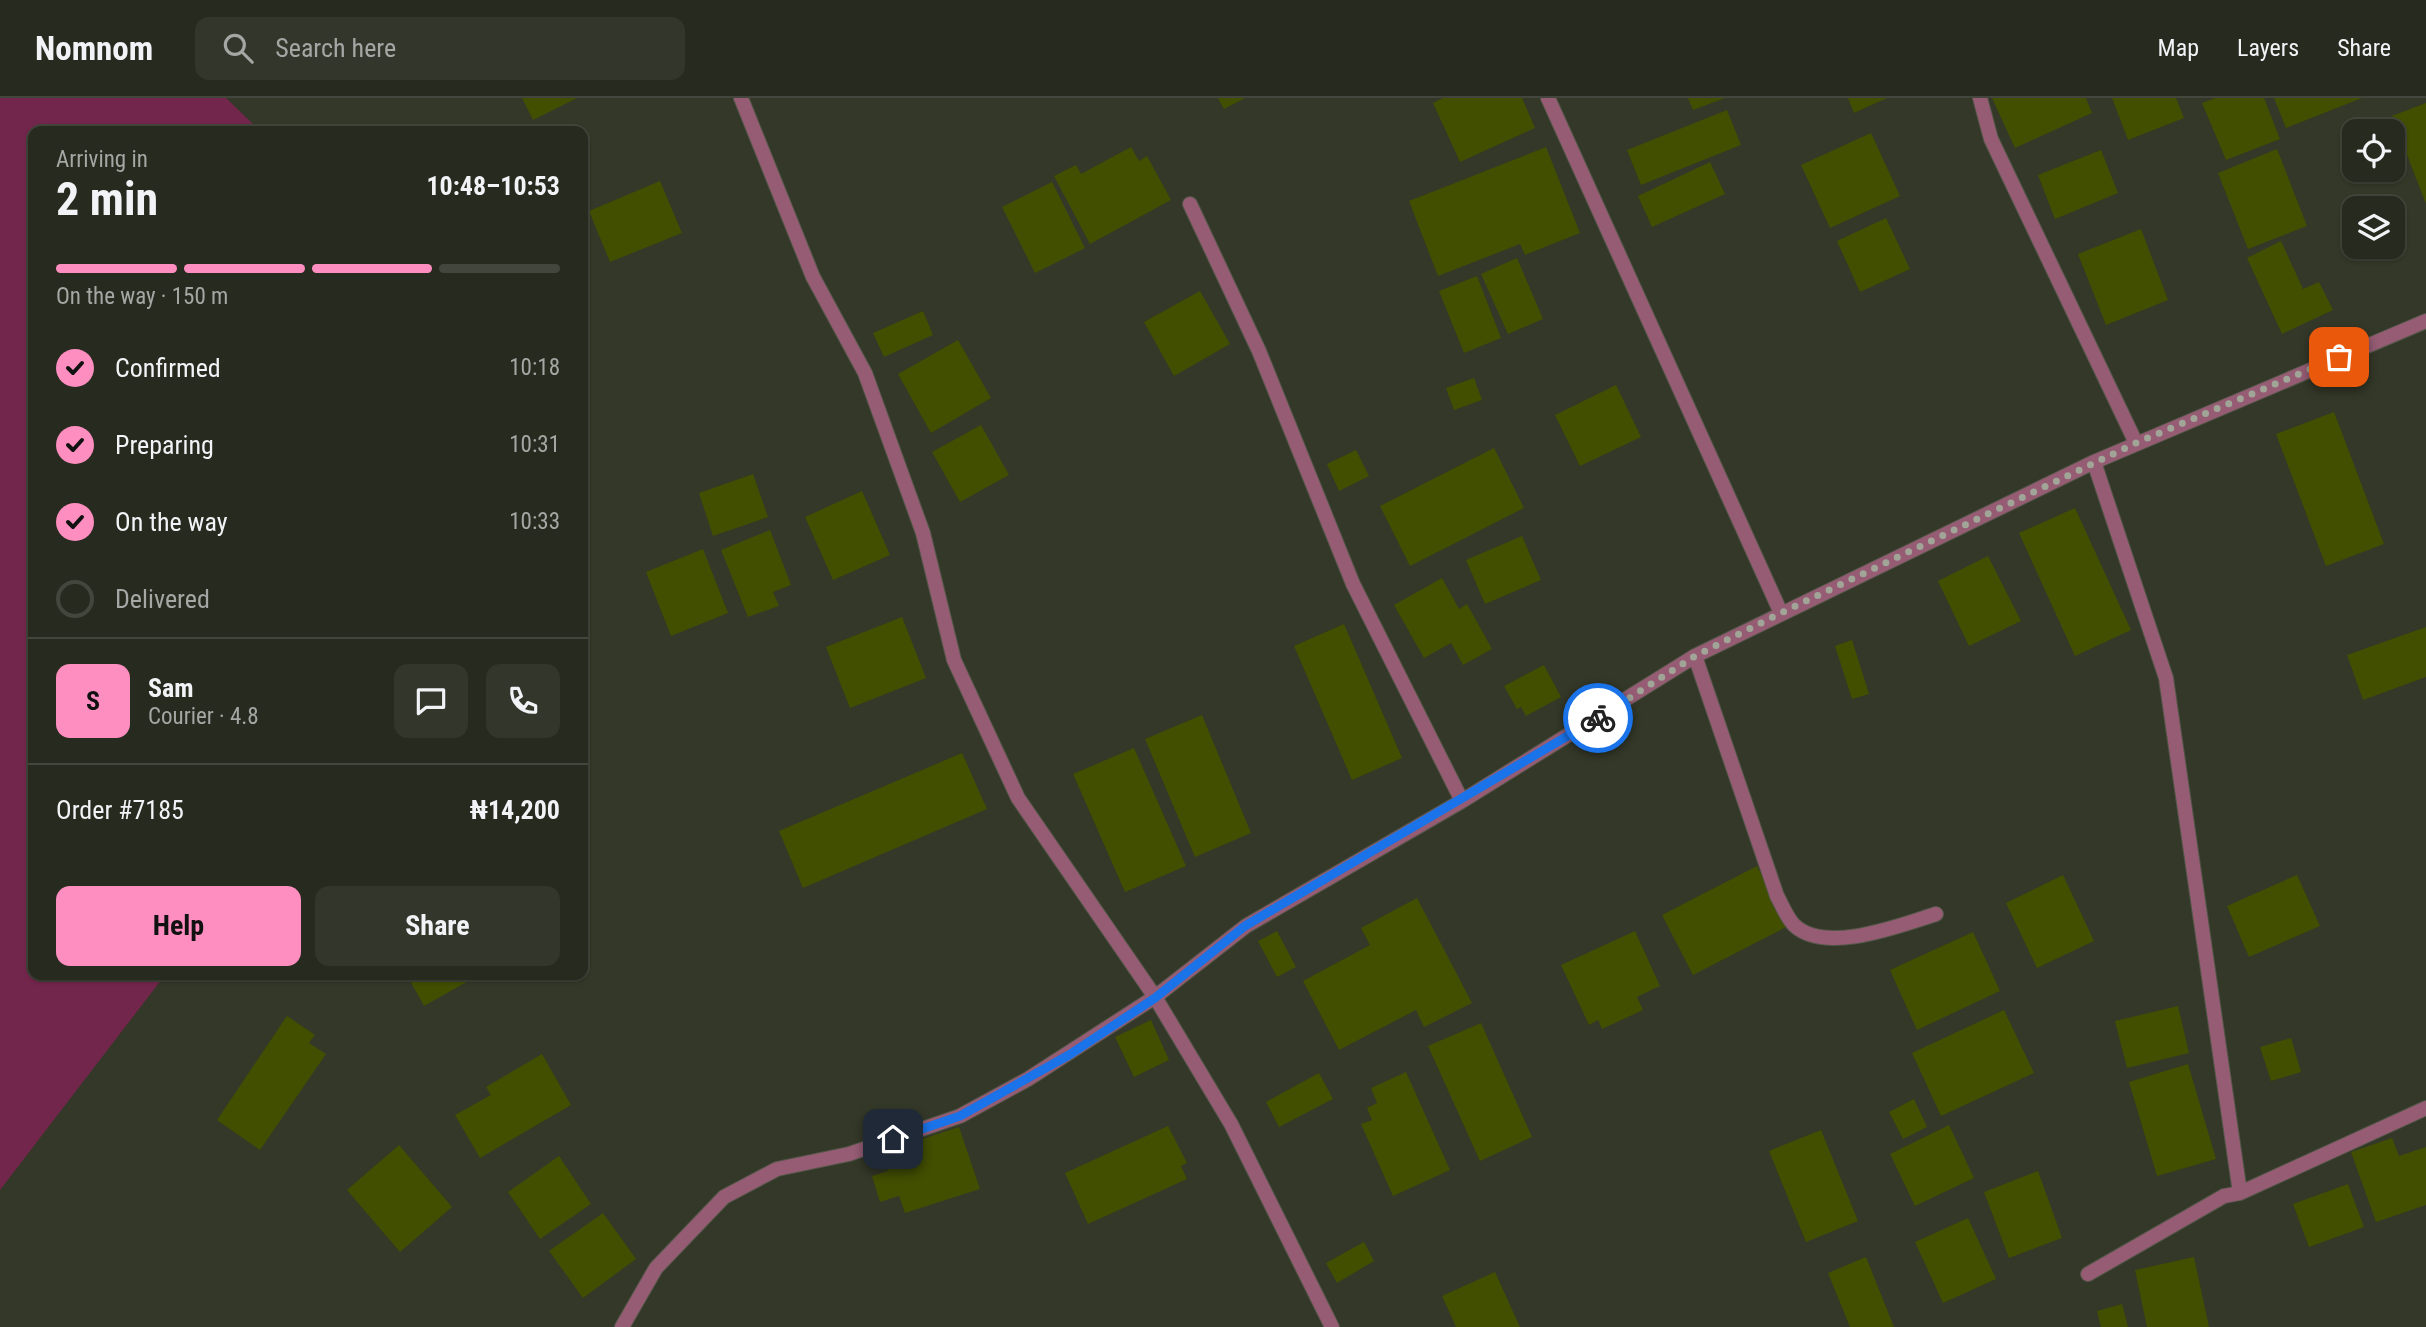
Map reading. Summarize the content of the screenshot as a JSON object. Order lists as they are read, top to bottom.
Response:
{
  "page": {
    "header": "Nomnom",
    "search": "Search here",
    "nav": ["Map", "Layers", "Share"],
    "heading": ["2 min", "Arriving in", "10:48–10:53"],
    "panel": [
      "Sam",
      "Courier · 4.8",
      "Order #7185",
      "₦14,200"
    ],
    "bar": "On the way · 150 m",
    "list": [
      ["Confirmed", "10:18"],
      ["Preparing", "10:31"],
      ["On the way", "10:33"],
      "Delivered"
    ],
    "round": "S",
    "buttons": ["Help", "Share"]
  }
}
